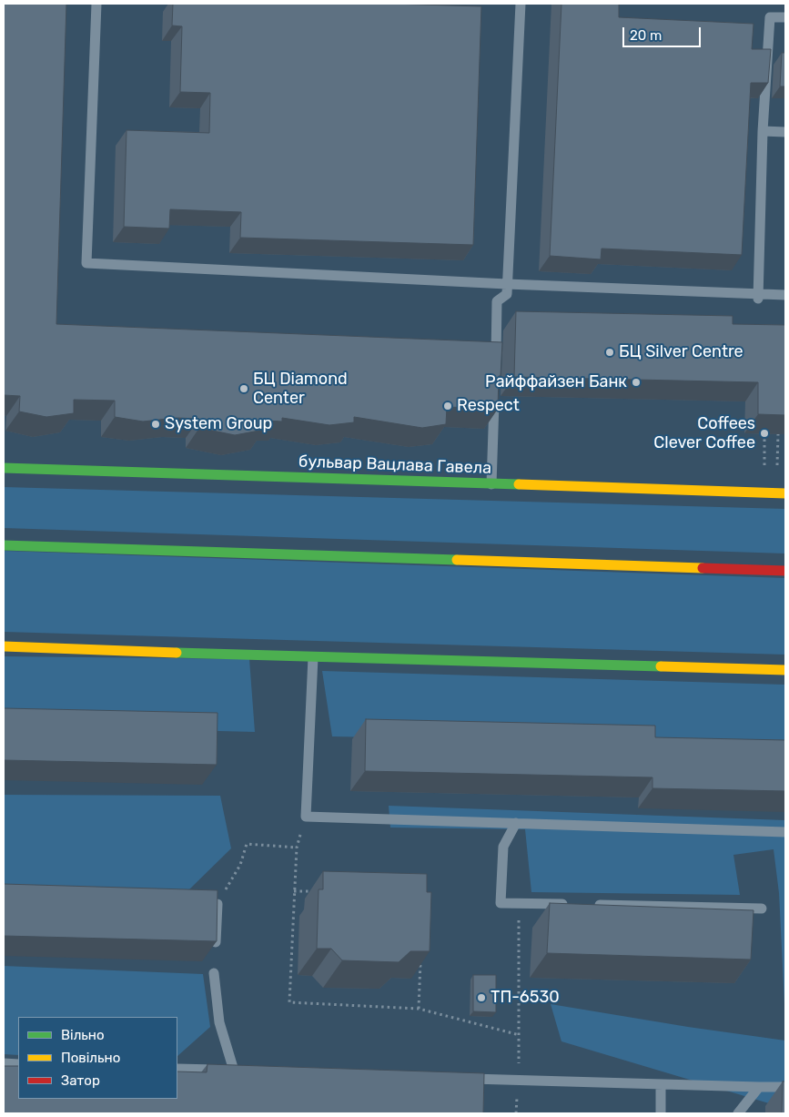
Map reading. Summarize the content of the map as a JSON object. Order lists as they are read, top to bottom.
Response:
{
  "streets": {
    "street": ["бульвар Вацлава Гавела"]
  },
  "places": [
    "БЦ Silver Centre",
    "Райффайзен Банк",
    "БЦ Diamond Center",
    "Respect",
    "System Group",
    "Coffees Clever Coffee",
    "ТП-6530"
  ],
  "legend": ["Вільно", "Повільно", "Затор"],
  "scale_bar": "20 m"
}
